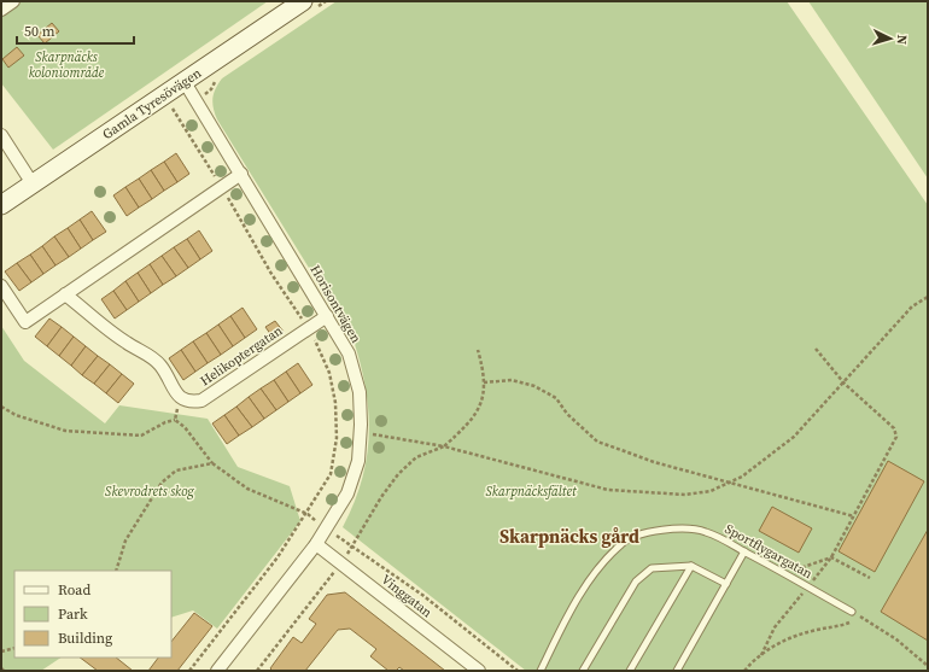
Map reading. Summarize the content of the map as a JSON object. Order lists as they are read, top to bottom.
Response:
{
  "streets": {
    "street": [
      "Gamla Tyresövägen",
      "Horisontvägen",
      "Helikoptergatan",
      "Vinggatan"
    ],
    "lane": ["Sportflygargatan"]
  },
  "crossings": [
    ["Gamla Tyresövägen", "Horisontvägen"],
    ["Horisontvägen", "Helikoptergatan"],
    ["Horisontvägen", "Vinggatan"]
  ],
  "districts": ["Skarpnäcks gård"],
  "parks": ["Skarpnäcks koloniområde", "Skevrodrets skog", "Skarpnäcksfältet"],
  "legend": ["Road", "Park", "Building"],
  "scale_bar": "50 m",
  "north": "right"
}
